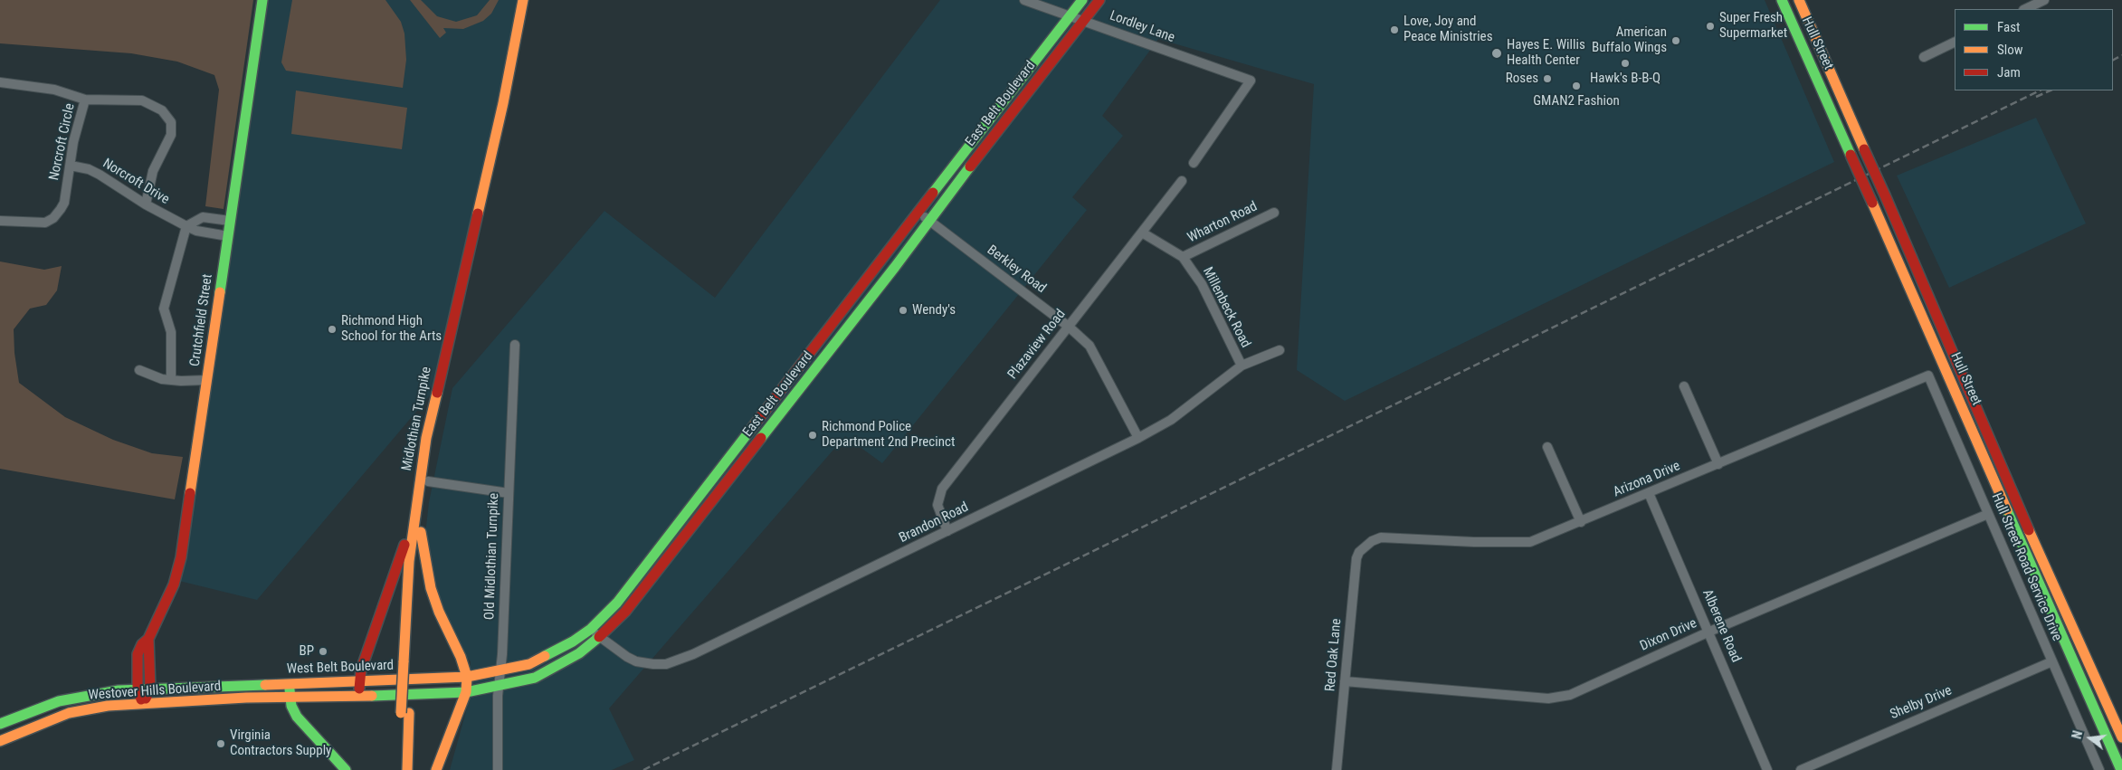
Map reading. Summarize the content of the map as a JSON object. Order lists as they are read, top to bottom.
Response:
{
  "streets": {
    "main road": [
      "Hull Street",
      "East Belt Boulevard",
      "Crutchfield Street",
      "Midlothian Turnpike",
      "West Belt Boulevard",
      "Westover Hills Boulevard"
    ],
    "street": [
      "Lordley Lane",
      "Norcroft Circle",
      "Norcroft Drive",
      "Wharton Road",
      "Berkley Road",
      "Millenbeck Road",
      "Plazaview Road",
      "Arizona Drive",
      "Brandon Road",
      "Old Midlothian Turnpike",
      "Hull Street Road Service Drive",
      "Alberene Road",
      "Dixon Drive",
      "Red Oak Lane",
      "Shelby Drive"
    ]
  },
  "crossings": [
    ["Lordley Lane", "East Belt Boulevard"],
    ["East Belt Boulevard", "Berkley Road"],
    ["East Belt Boulevard", "Brandon Road"],
    ["East Belt Boulevard", "Old Midlothian Turnpike"],
    ["East Belt Boulevard", "West Belt Boulevard"],
    ["Norcroft Circle", "Norcroft Drive"],
    ["Norcroft Drive", "Crutchfield Street"],
    ["Wharton Road", "Millenbeck Road"],
    ["Berkley Road", "Plazaview Road"],
    ["Berkley Road", "Brandon Road"],
    ["Millenbeck Road", "Plazaview Road"],
    ["Millenbeck Road", "Brandon Road"],
    ["Crutchfield Street", "Westover Hills Boulevard"],
    ["Plazaview Road", "Brandon Road"],
    ["Arizona Drive", "Hull Street Road Service Drive"],
    ["Arizona Drive", "Alberene Road"],
    ["Arizona Drive", "Red Oak Lane"],
    ["Hull Street Road Service Drive", "Dixon Drive"],
    ["Hull Street Road Service Drive", "Shelby Drive"],
    ["Alberene Road", "Dixon Drive"],
    ["Dixon Drive", "Red Oak Lane"],
    ["West Belt Boulevard", "Westover Hills Boulevard"]
  ],
  "places": [
    "Super Fresh Supermarket",
    "Love, Joy and Peace Ministries",
    "American Buffalo Wings",
    "Hayes E. Willis Health Center",
    "Hawk's B-B-Q",
    "Roses",
    "GMAN2 Fashion",
    "Wendy's",
    "Richmond High School for the Arts",
    "Richmond Police Department 2nd Precinct",
    "BP",
    "Virginia Contractors Supply"
  ],
  "legend": ["Fast", "Slow", "Jam"],
  "north": "left"
}
